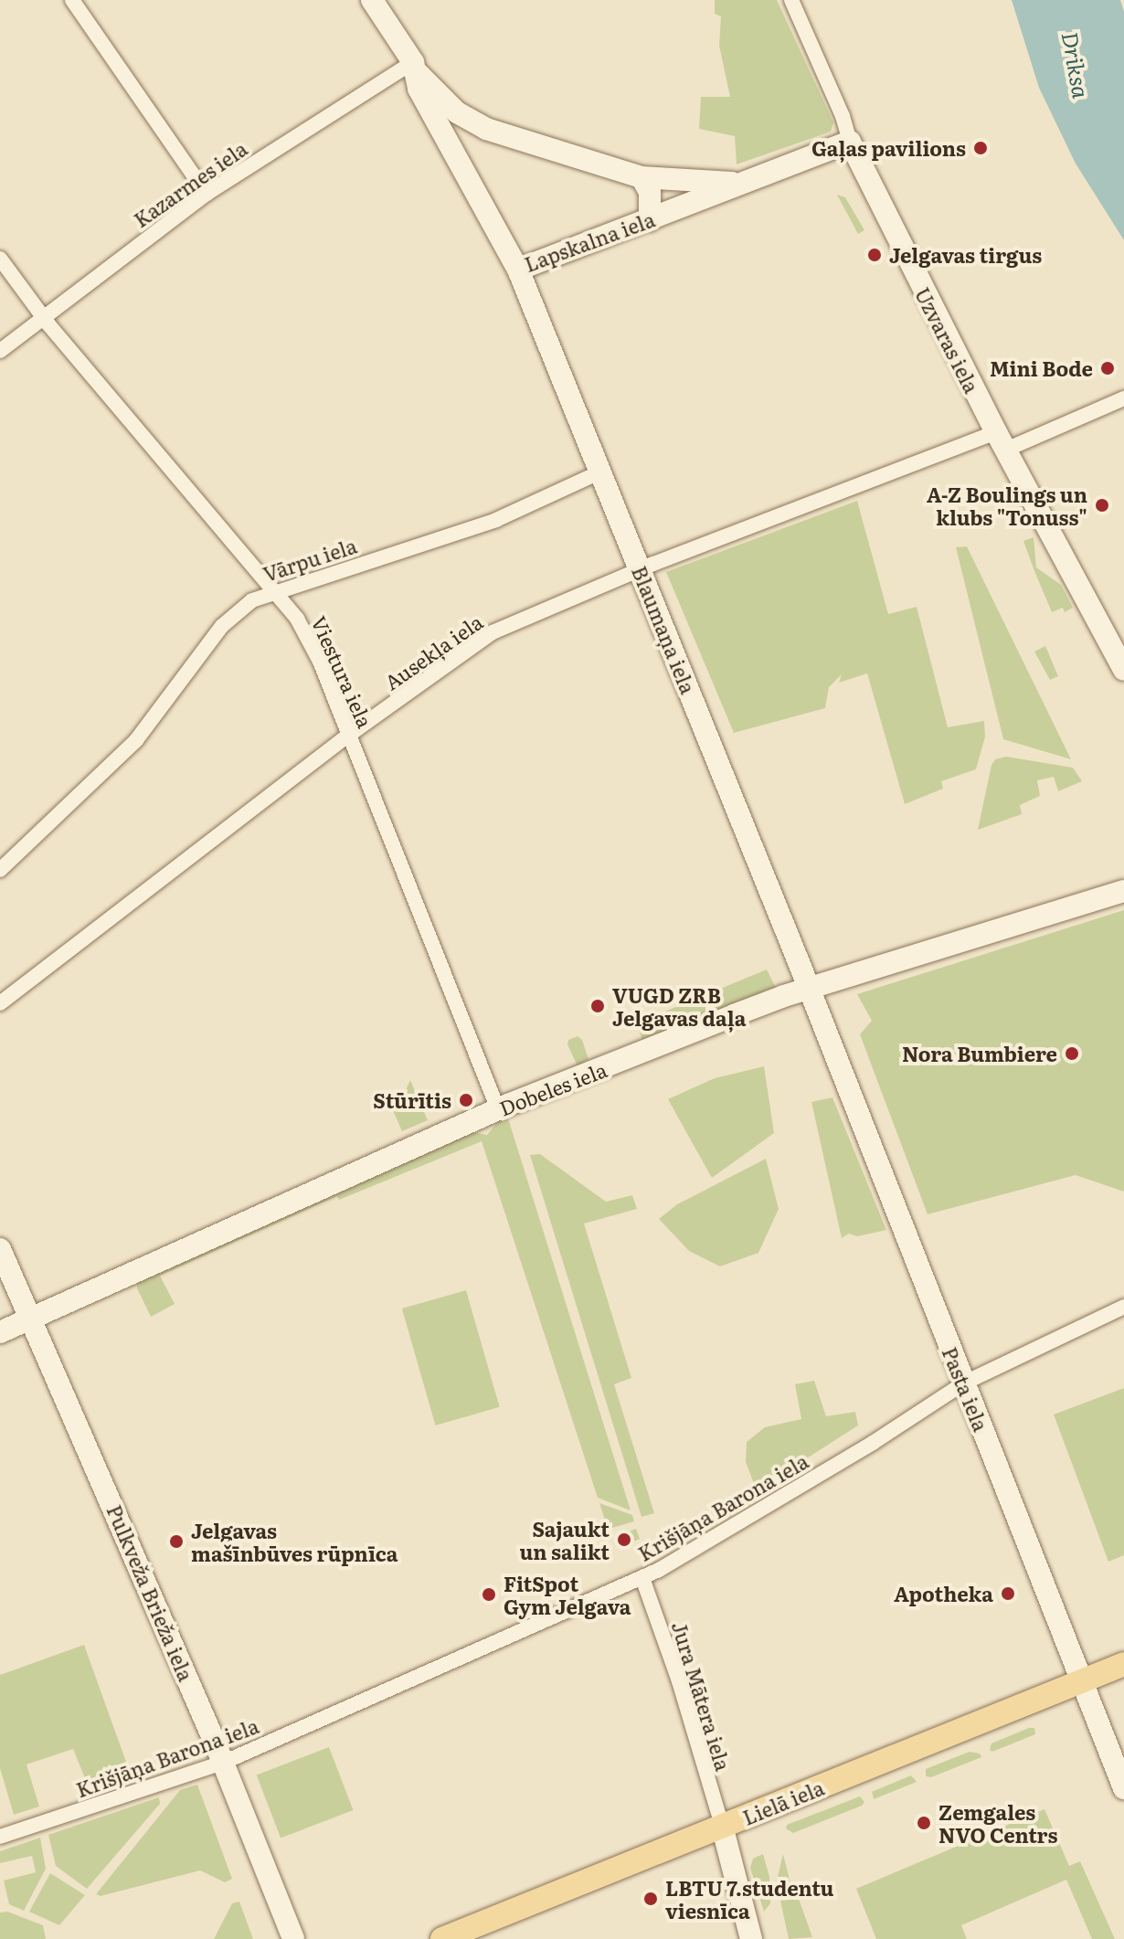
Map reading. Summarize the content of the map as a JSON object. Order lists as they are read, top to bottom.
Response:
{
  "streets": {
    "main road": [
      "Lapskalna iela",
      "Uzvaras iela",
      "Blaumaņa iela",
      "Dobeles iela",
      "Pasta iela",
      "Pulkveža Brieža iela",
      "Lielā iela"
    ],
    "street": [
      "Kazarmes iela",
      "Vārpu iela",
      "Ausekļa iela",
      "Viestura iela",
      "Krišjāņa Barona iela",
      "Jura Mātera iela"
    ]
  },
  "crossings": [
    ["Kazarmes iela", "Lapskalna iela"],
    ["Kazarmes iela", "Viestura iela"],
    ["Lapskalna iela", "Uzvaras iela"],
    ["Lapskalna iela", "Blaumaņa iela"],
    ["Uzvaras iela", "Ausekļa iela"],
    ["Vārpu iela", "Blaumaņa iela"],
    ["Vārpu iela", "Viestura iela"],
    ["Blaumaņa iela", "Ausekļa iela"],
    ["Blaumaņa iela", "Dobeles iela"],
    ["Blaumaņa iela", "Pasta iela"],
    ["Ausekļa iela", "Viestura iela"],
    ["Viestura iela", "Dobeles iela"],
    ["Dobeles iela", "Pasta iela"],
    ["Dobeles iela", "Pulkveža Brieža iela"],
    ["Pasta iela", "Krišjāņa Barona iela"],
    ["Pasta iela", "Lielā iela"],
    ["Krišjāņa Barona iela", "Pulkveža Brieža iela"],
    ["Krišjāņa Barona iela", "Jura Mātera iela"],
    ["Jura Mātera iela", "Lielā iela"]
  ],
  "water": ["Driksa"],
  "places": [
    "Gaļas pavilions",
    "Jelgavas tirgus",
    "Mini Bode",
    "A-Z Boulings un klubs \"Tonuss\"",
    "VUGD ZRB Jelgavas daļa",
    "Nora Bumbiere",
    "Stūrītis",
    "Sajaukt un salikt",
    "Jelgavas mašīnbūves rūpnīca",
    "Apotheka",
    "FitSpot Gym Jelgava",
    "Zemgales NVO Centrs",
    "LBTU 7.studentu viesnīca"
  ]
}
